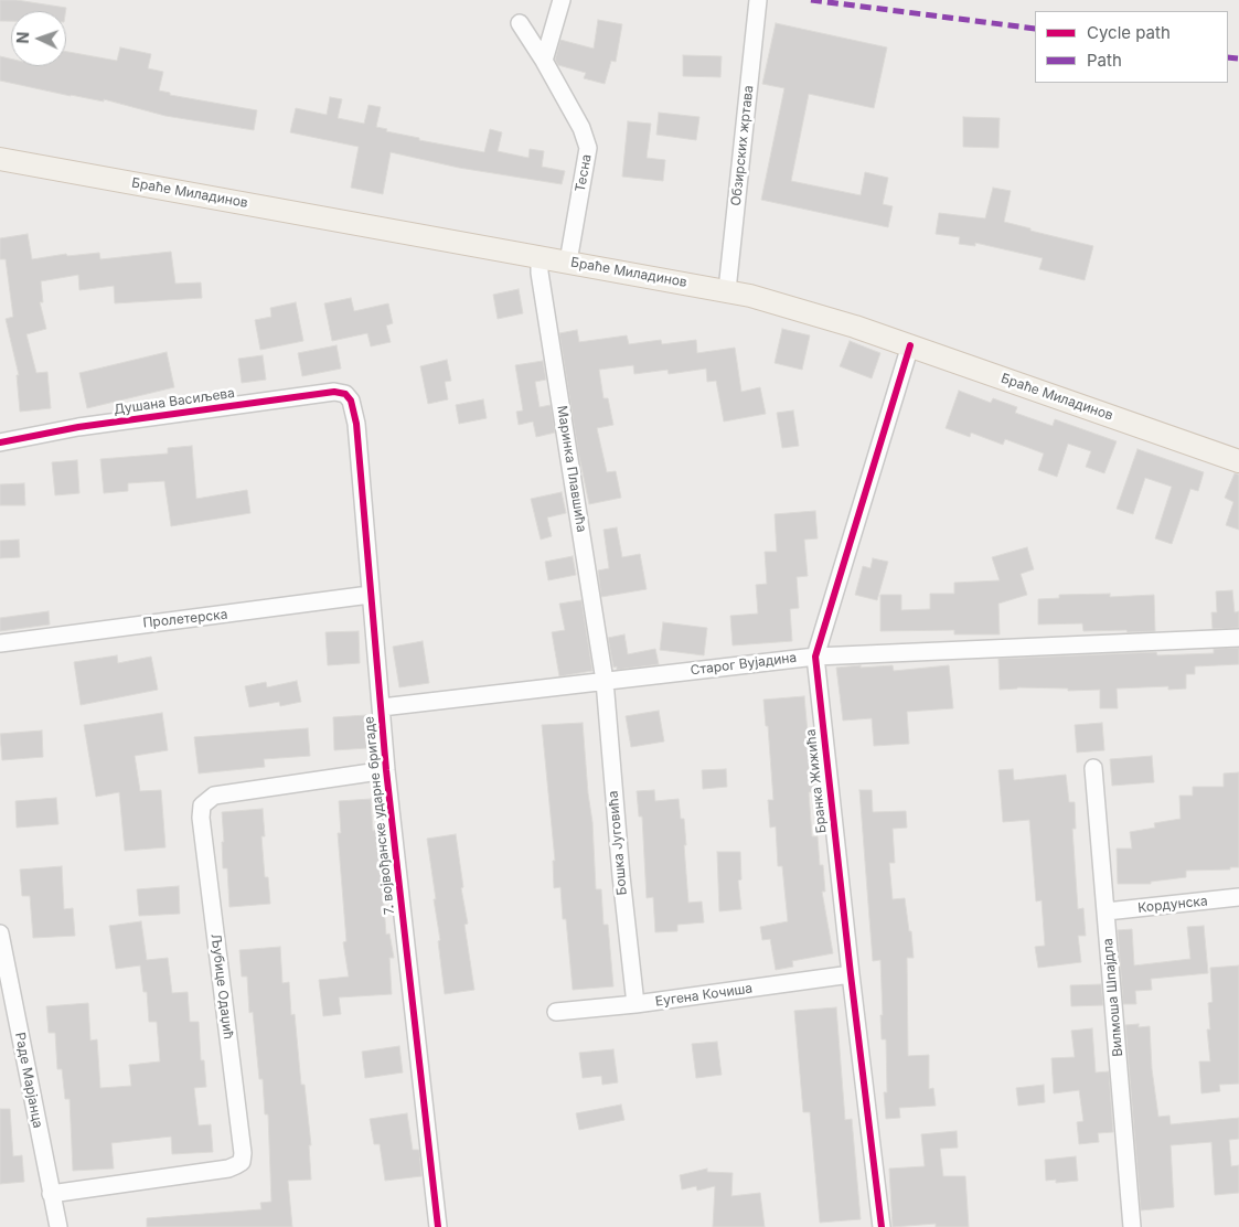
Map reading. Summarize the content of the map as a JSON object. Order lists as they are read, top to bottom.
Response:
{
  "streets": {
    "main road": ["Браће Миладинов"],
    "street": [
      "Обзирских жртава",
      "Тесна",
      "Душана Васиљева",
      "Маринка Плавшића",
      "Пролетерска",
      "Старог Вујадина",
      "Бранка Жижића",
      "7. војвођанске ударне бригаде",
      "Бошка Југовића",
      "Кордунска",
      "Љубице Одаџић",
      "Еугена Кочиша",
      "Вилмоша Шпајдла",
      "Раде Марјанца"
    ]
  },
  "crossings": [
    ["Обзирских жртава", "Браће Миладинов"],
    ["Тесна", "Браће Миладинов"],
    ["Браће Миладинов", "Маринка Плавшића"],
    ["Браће Миладинов", "Бранка Жижића"],
    ["Душана Васиљева", "7. војвођанске ударне бригаде"],
    ["Маринка Плавшића", "Старог Вујадина"],
    ["Маринка Плавшића", "Бошка Југовића"],
    ["Пролетерска", "7. војвођанске ударне бригаде"],
    ["Старог Вујадина", "Бранка Жижића"],
    ["Старог Вујадина", "7. војвођанске ударне бригаде"],
    ["Старог Вујадина", "Бошка Југовића"],
    ["Бранка Жижића", "Еугена Кочиша"],
    ["7. војвођанске ударне бригаде", "Љубице Одаџић"],
    ["Бошка Југовића", "Еугена Кочиша"],
    ["Кордунска", "Вилмоша Шпајдла"],
    ["Љубице Одаџић", "Раде Марјанца"]
  ],
  "legend": ["Cycle path", "Path"],
  "north": "left"
}
